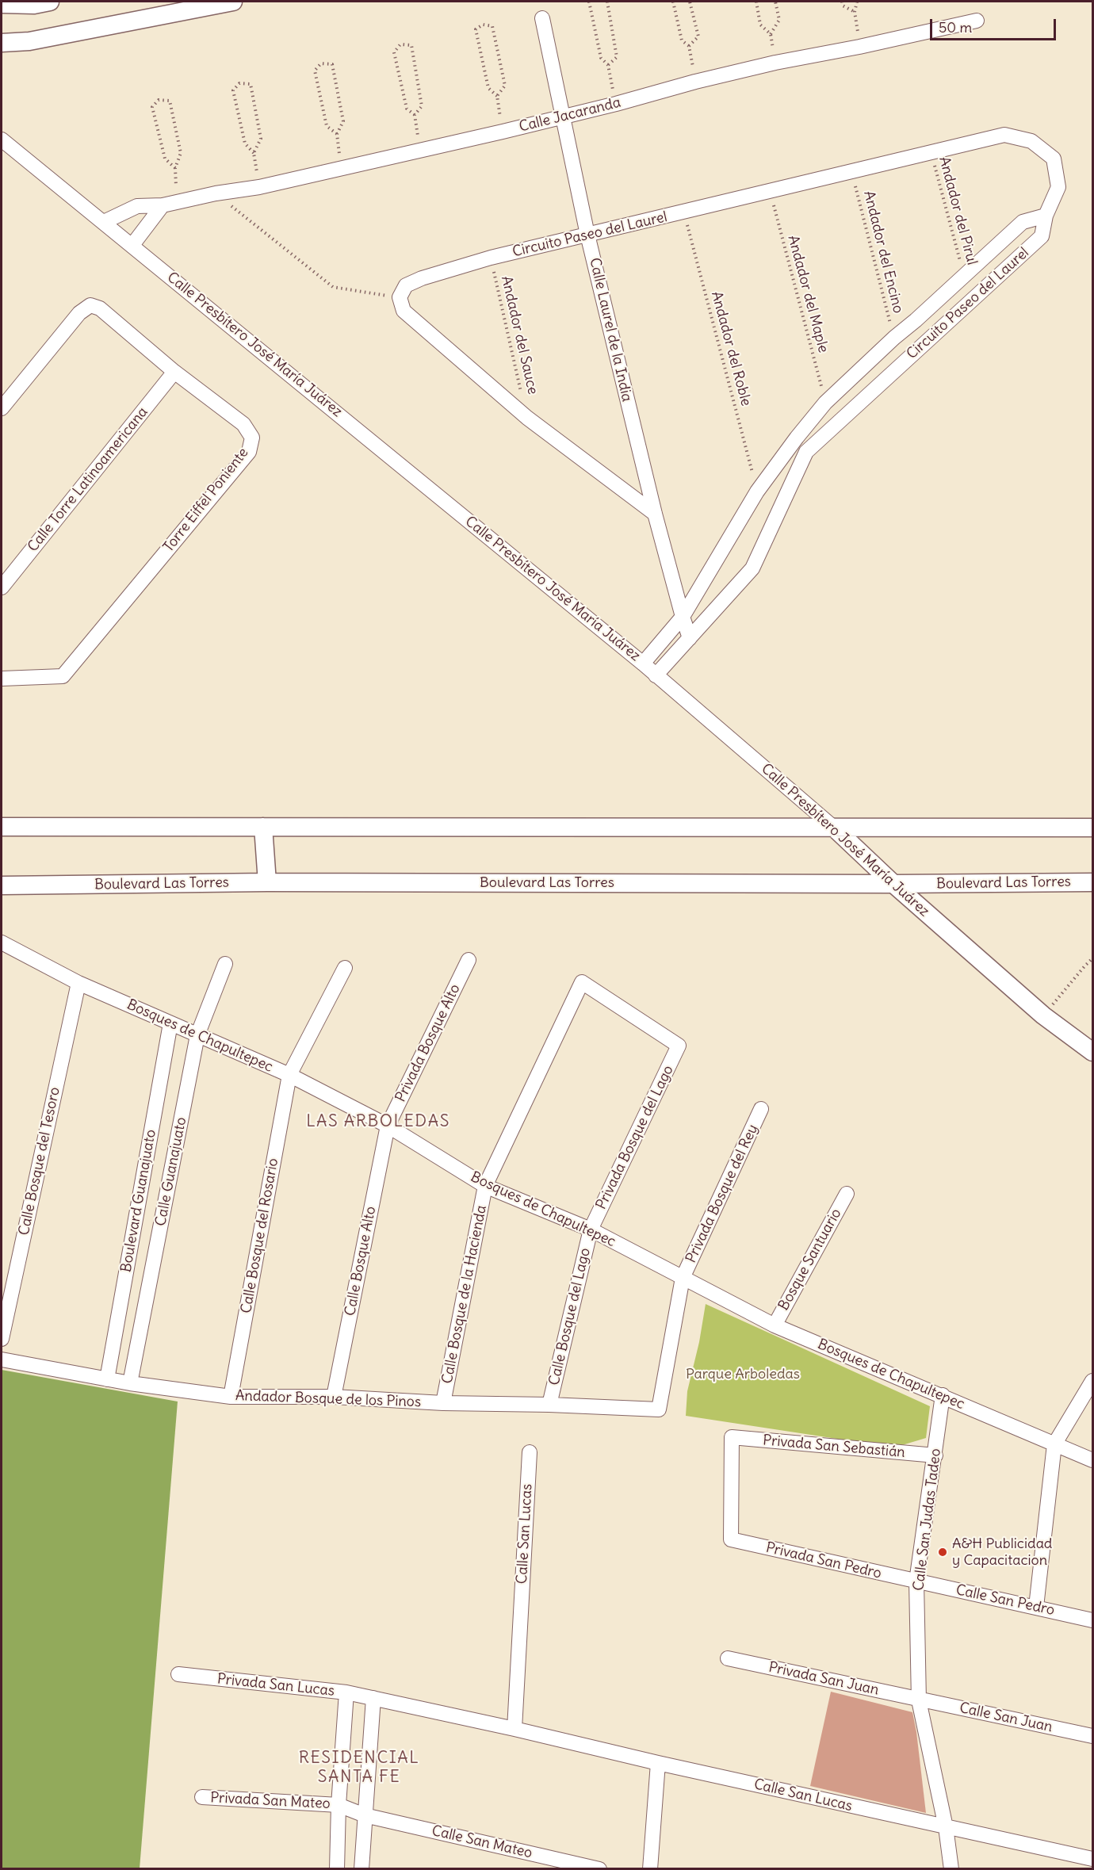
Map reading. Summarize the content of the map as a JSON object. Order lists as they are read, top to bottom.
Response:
{
  "streets": {
    "street": [
      "Calle Jacaranda",
      "Circuito Paseo del Laurel",
      "Calle Laurel de la India",
      "Calle Presbítero José María Juárez",
      "Calle Torre Latinoamericana",
      "Torre Eiffel Poniente",
      "Boulevard Las Torres",
      "Bosques de Chapultepec",
      "Privada Bosque Alto",
      "Privada Bosque del Lago",
      "Calle Bosque del Tesoro",
      "Calle Guanajuato",
      "Privada Bosque del Rey",
      "Boulevard Guanajuato",
      "Calle Bosque del Rosario",
      "Bosque Santuario",
      "Calle Bosque Alto",
      "Calle Bosque de la Hacienda",
      "Calle Bosque del Lago",
      "Andador Bosque de los Pinos",
      "Privada San Sebastián",
      "Calle San Judas Tadeo",
      "Calle San Lucas",
      "Privada San Pedro",
      "Calle San Pedro",
      "Privada San Juan",
      "Privada San Lucas",
      "Calle San Juan",
      "Privada San Mateo",
      "Calle San Mateo"
    ],
    "path": [
      "Andador del Pirul",
      "Andador del Encino",
      "Andador del Maple",
      "Andador del Sauce",
      "Andador del Roble"
    ]
  },
  "crossings": [
    ["Calle Jacaranda", "Calle Laurel de la India"],
    ["Calle Jacaranda", "Calle Presbítero José María Juárez"],
    ["Andador del Pirul", "Circuito Paseo del Laurel"],
    ["Circuito Paseo del Laurel", "Andador del Encino"],
    ["Circuito Paseo del Laurel", "Andador del Maple"],
    ["Circuito Paseo del Laurel", "Calle Laurel de la India"],
    ["Circuito Paseo del Laurel", "Andador del Sauce"],
    ["Circuito Paseo del Laurel", "Calle Presbítero José María Juárez"],
    ["Circuito Paseo del Laurel", "Andador del Roble"],
    ["Calle Presbítero José María Juárez", "Boulevard Las Torres"],
    ["Calle Torre Latinoamericana", "Torre Eiffel Poniente"],
    ["Bosques de Chapultepec", "Privada Bosque Alto"],
    ["Bosques de Chapultepec", "Privada Bosque del Lago"],
    ["Bosques de Chapultepec", "Calle Bosque del Tesoro"],
    ["Bosques de Chapultepec", "Calle Guanajuato"],
    ["Bosques de Chapultepec", "Privada Bosque del Rey"],
    ["Bosques de Chapultepec", "Boulevard Guanajuato"],
    ["Bosques de Chapultepec", "Calle Bosque del Rosario"],
    ["Bosques de Chapultepec", "Bosque Santuario"],
    ["Bosques de Chapultepec", "Calle Bosque Alto"],
    ["Bosques de Chapultepec", "Calle Bosque de la Hacienda"],
    ["Bosques de Chapultepec", "Calle Bosque del Lago"],
    ["Bosques de Chapultepec", "Calle San Judas Tadeo"],
    ["Privada Bosque Alto", "Calle Bosque Alto"],
    ["Privada Bosque del Lago", "Calle Bosque de la Hacienda"],
    ["Privada Bosque del Lago", "Calle Bosque del Lago"],
    ["Calle Guanajuato", "Andador Bosque de los Pinos"],
    ["Privada Bosque del Rey", "Andador Bosque de los Pinos"],
    ["Boulevard Guanajuato", "Andador Bosque de los Pinos"],
    ["Calle Bosque del Rosario", "Andador Bosque de los Pinos"],
    ["Calle Bosque Alto", "Andador Bosque de los Pinos"],
    ["Calle Bosque de la Hacienda", "Andador Bosque de los Pinos"],
    ["Calle Bosque del Lago", "Andador Bosque de los Pinos"],
    ["Privada San Sebastián", "Calle San Judas Tadeo"],
    ["Privada San Sebastián", "Privada San Pedro"],
    ["Calle San Judas Tadeo", "Calle San Lucas"],
    ["Calle San Judas Tadeo", "Privada San Pedro"],
    ["Calle San Judas Tadeo", "Calle San Pedro"],
    ["Calle San Judas Tadeo", "Privada San Juan"],
    ["Calle San Judas Tadeo", "Calle San Juan"],
    ["Calle San Lucas", "Privada San Lucas"],
    ["Privada San Pedro", "Calle San Pedro"],
    ["Privada San Juan", "Calle San Juan"],
    ["Privada San Mateo", "Calle San Mateo"]
  ],
  "districts": ["LAS ARBOLEDAS", "RESIDENCIAL SANTA FE"],
  "parks": ["Parque Arboledas"],
  "places": ["A&H Publicidad y Capacitacion"],
  "scale_bar": "50 m"
}
